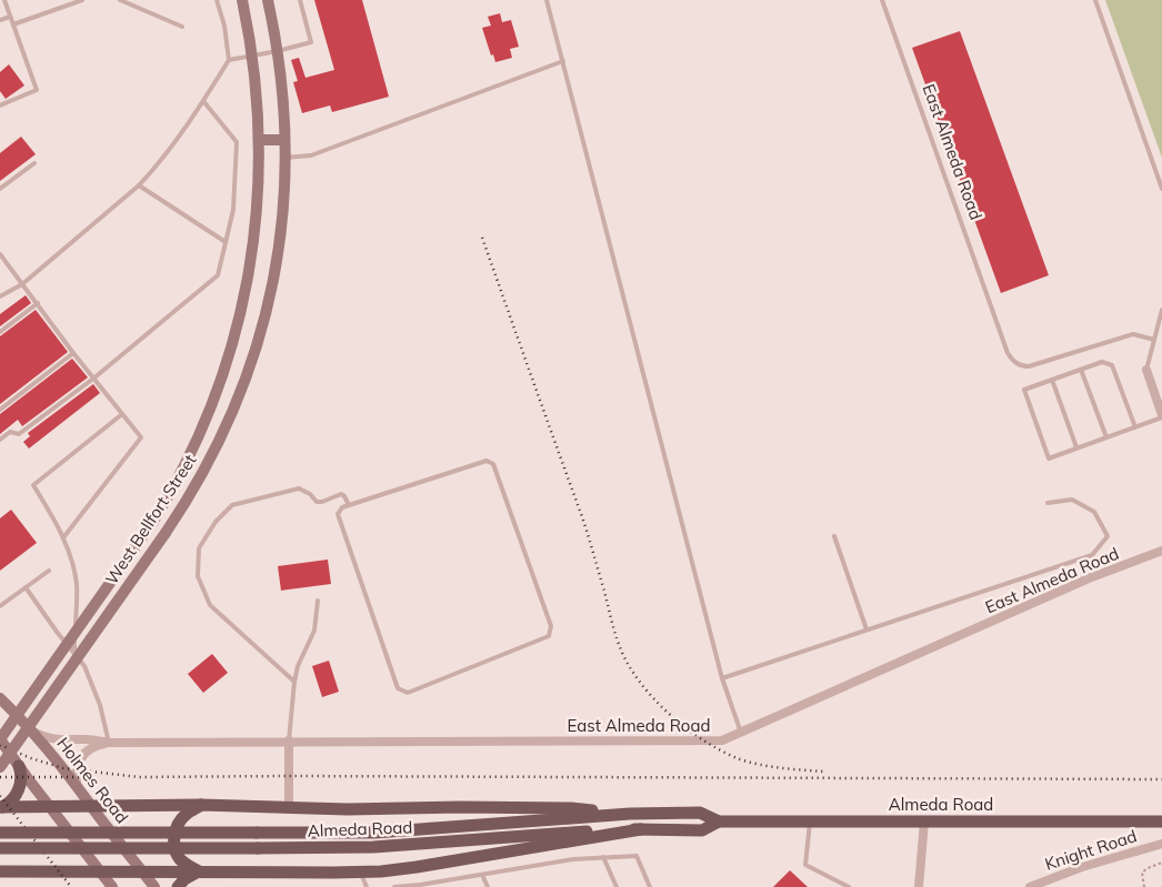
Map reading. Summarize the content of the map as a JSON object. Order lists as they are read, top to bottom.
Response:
{
  "streets": {
    "main road": ["West Bellfort Street", "Holmes Road", "Almeda Road"],
    "street": ["East Almeda Road", "Knight Road"]
  },
  "crossings": [
    ["East Almeda Road", "Holmes Road"]
  ]
}
